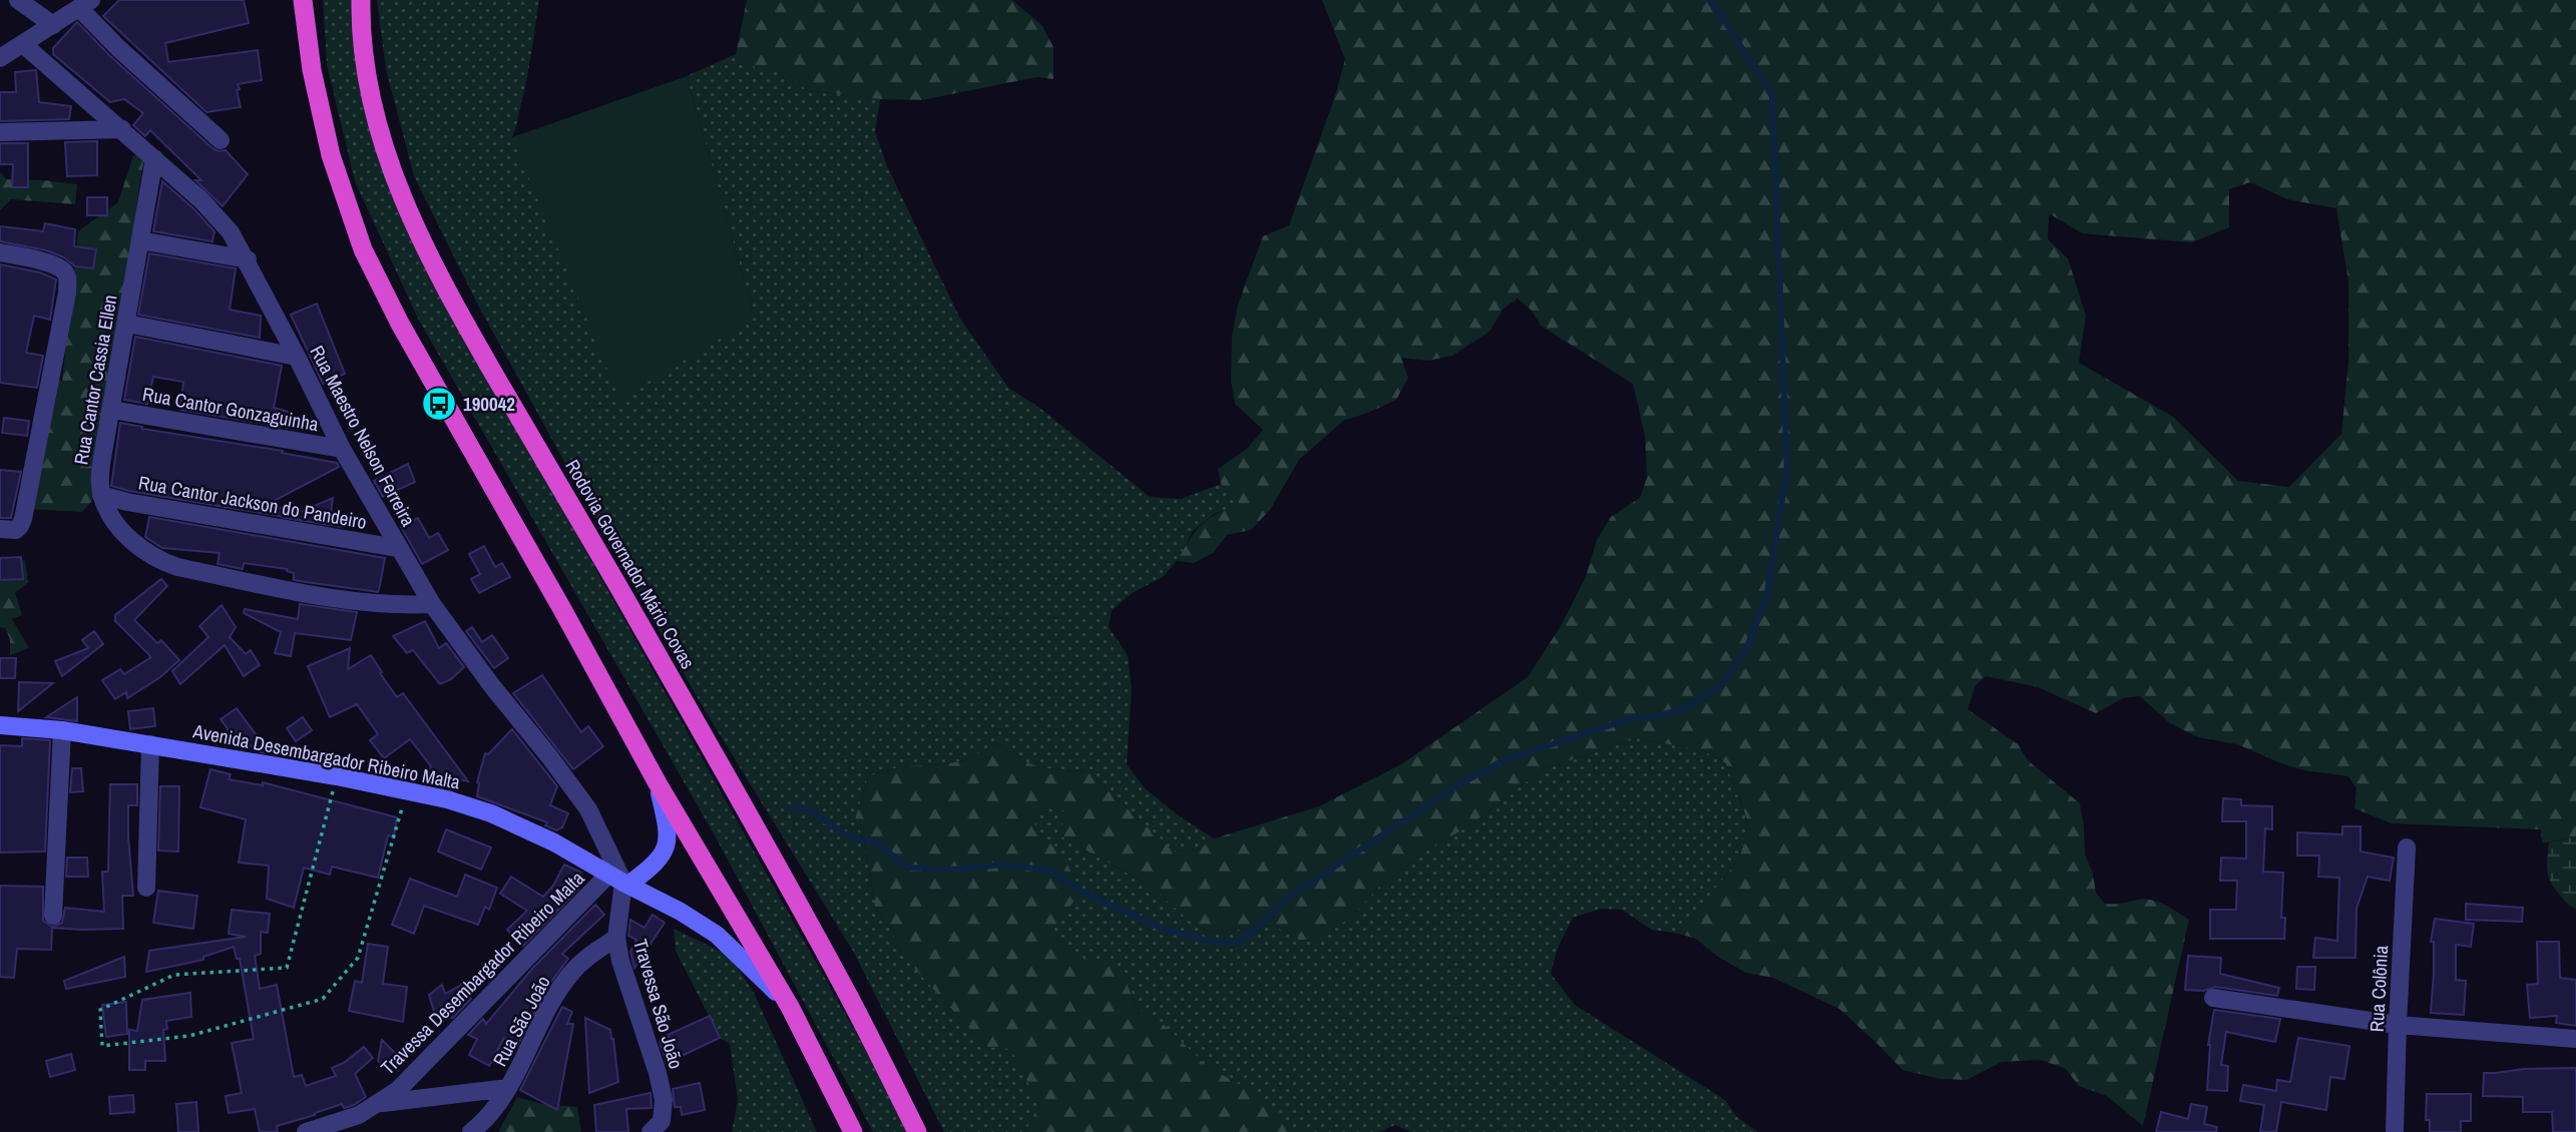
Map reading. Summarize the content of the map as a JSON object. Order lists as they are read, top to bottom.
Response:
{
  "streets": {
    "highway": ["Rodovia Governador Mário Covas"],
    "main road": ["Avenida Desembargador Ribeiro Malta"],
    "street": [
      "Rua Cantor Cassia Ellen",
      "Rua Cantor Gonzaguinha",
      "Rua Maestro Nelson Ferreira",
      "Rua Cantor Jackson do Pandeiro",
      "Travessa Desembargador Ribeiro Malta",
      "Rua Colônia",
      "Travessa São João",
      "Rua São João"
    ]
  },
  "crossings": [
    ["Rua Cantor Cassia Ellen", "Rua Cantor Gonzaguinha"],
    ["Rua Cantor Cassia Ellen", "Rua Maestro Nelson Ferreira"],
    ["Rua Cantor Cassia Ellen", "Rua Cantor Jackson do Pandeiro"],
    ["Rua Cantor Gonzaguinha", "Rua Maestro Nelson Ferreira"],
    ["Rua Maestro Nelson Ferreira", "Rua Cantor Jackson do Pandeiro"],
    ["Rua Maestro Nelson Ferreira", "Avenida Desembargador Ribeiro Malta"],
    ["Rua Maestro Nelson Ferreira", "Travessa Desembargador Ribeiro Malta"],
    ["Rua Maestro Nelson Ferreira", "Travessa São João"],
    ["Avenida Desembargador Ribeiro Malta", "Travessa Desembargador Ribeiro Malta"],
    ["Avenida Desembargador Ribeiro Malta", "Travessa São João"],
    ["Travessa Desembargador Ribeiro Malta", "Travessa São João"],
    ["Travessa São João", "Rua São João"]
  ],
  "places": {
    "bus stop": ["190042"]
  }
}
